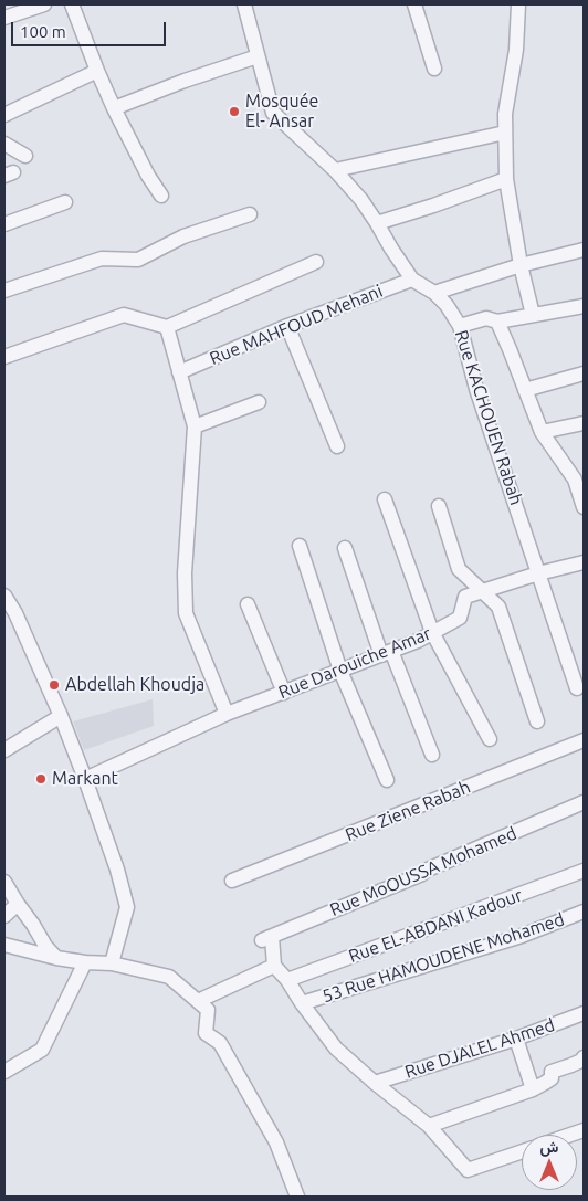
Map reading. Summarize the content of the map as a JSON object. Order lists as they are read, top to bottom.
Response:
{
  "streets": {
    "street": [
      "Rue MAHFOUD Mehani",
      "Rue KACHOUEN Rabah",
      "Rue Darouiche Amar",
      "Rue Ziene Rabah",
      "Rue MoOUSSA Mohamed",
      "Rue EL-ABDANI Kadour",
      "53 Rue HAMOUDENE Mohamed",
      "Rue DJALEL Ahmed"
    ]
  },
  "crossings": [
    ["Rue MAHFOUD Mehani", "Rue KACHOUEN Rabah"],
    ["Rue KACHOUEN Rabah", "Rue Darouiche Amar"]
  ],
  "places": ["Mosquée El- Ansar", "Abdellah Khoudja", "Markant"],
  "scale_bar": "100 m",
  "north": "top"
}
